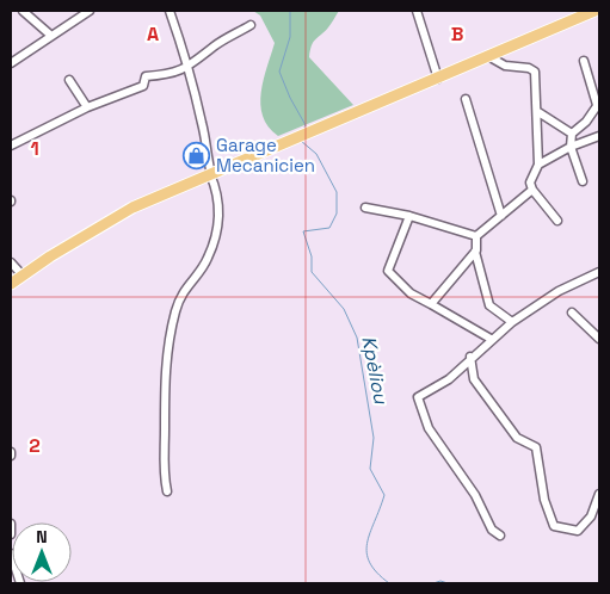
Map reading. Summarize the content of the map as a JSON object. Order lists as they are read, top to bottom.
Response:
{
  "water": ["Kpèliou"],
  "places": {
    "shop": ["Garage Mecanicien"]
  },
  "north": "top",
  "grid": {
    "columns": ["A", "B"],
    "rows": ["1", "2"]
  }
}
